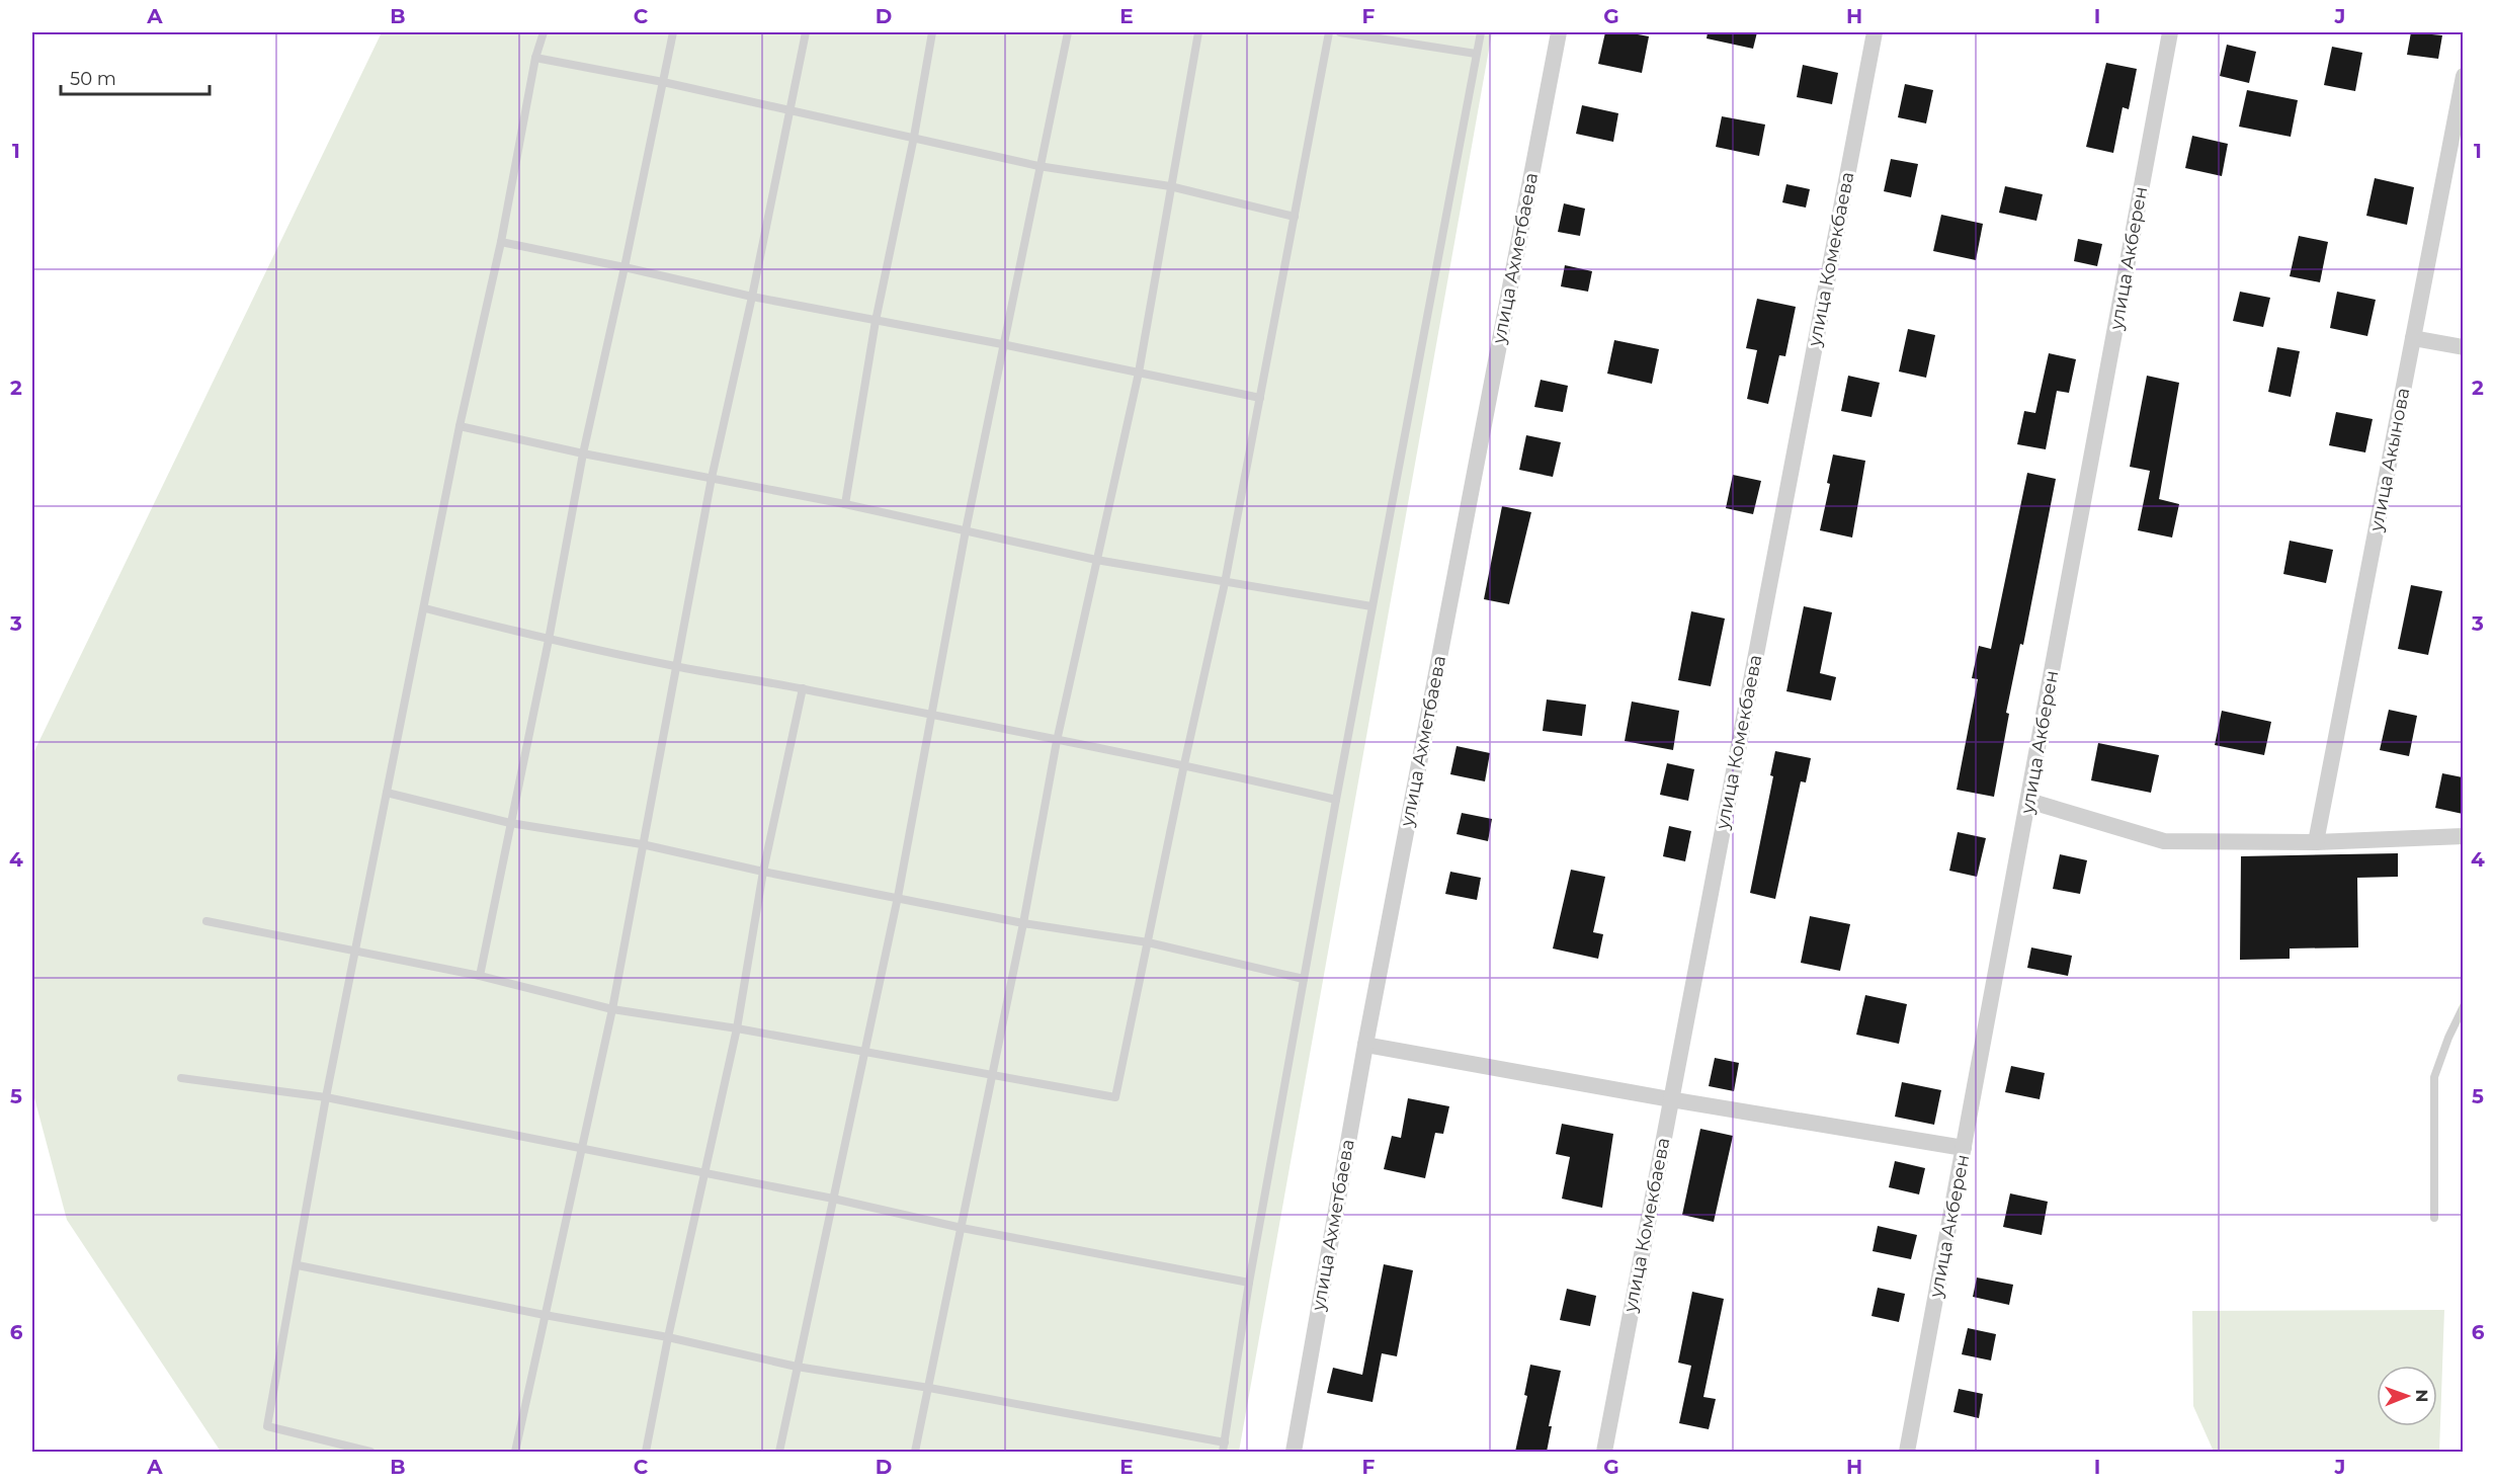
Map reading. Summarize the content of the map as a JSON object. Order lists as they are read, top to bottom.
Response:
{
  "streets": {
    "street": [
      "улица Ахметбаева",
      "улица Акберен",
      "улица Комекбаева",
      "улица Акынова"
    ]
  },
  "scale_bar": "50 m",
  "north": "right",
  "grid": {
    "columns": [
      "A",
      "B",
      "C",
      "D",
      "E",
      "F",
      "G",
      "H",
      "I",
      "J"
    ],
    "rows": [
      "1",
      "2",
      "3",
      "4",
      "5",
      "6"
    ]
  }
}
